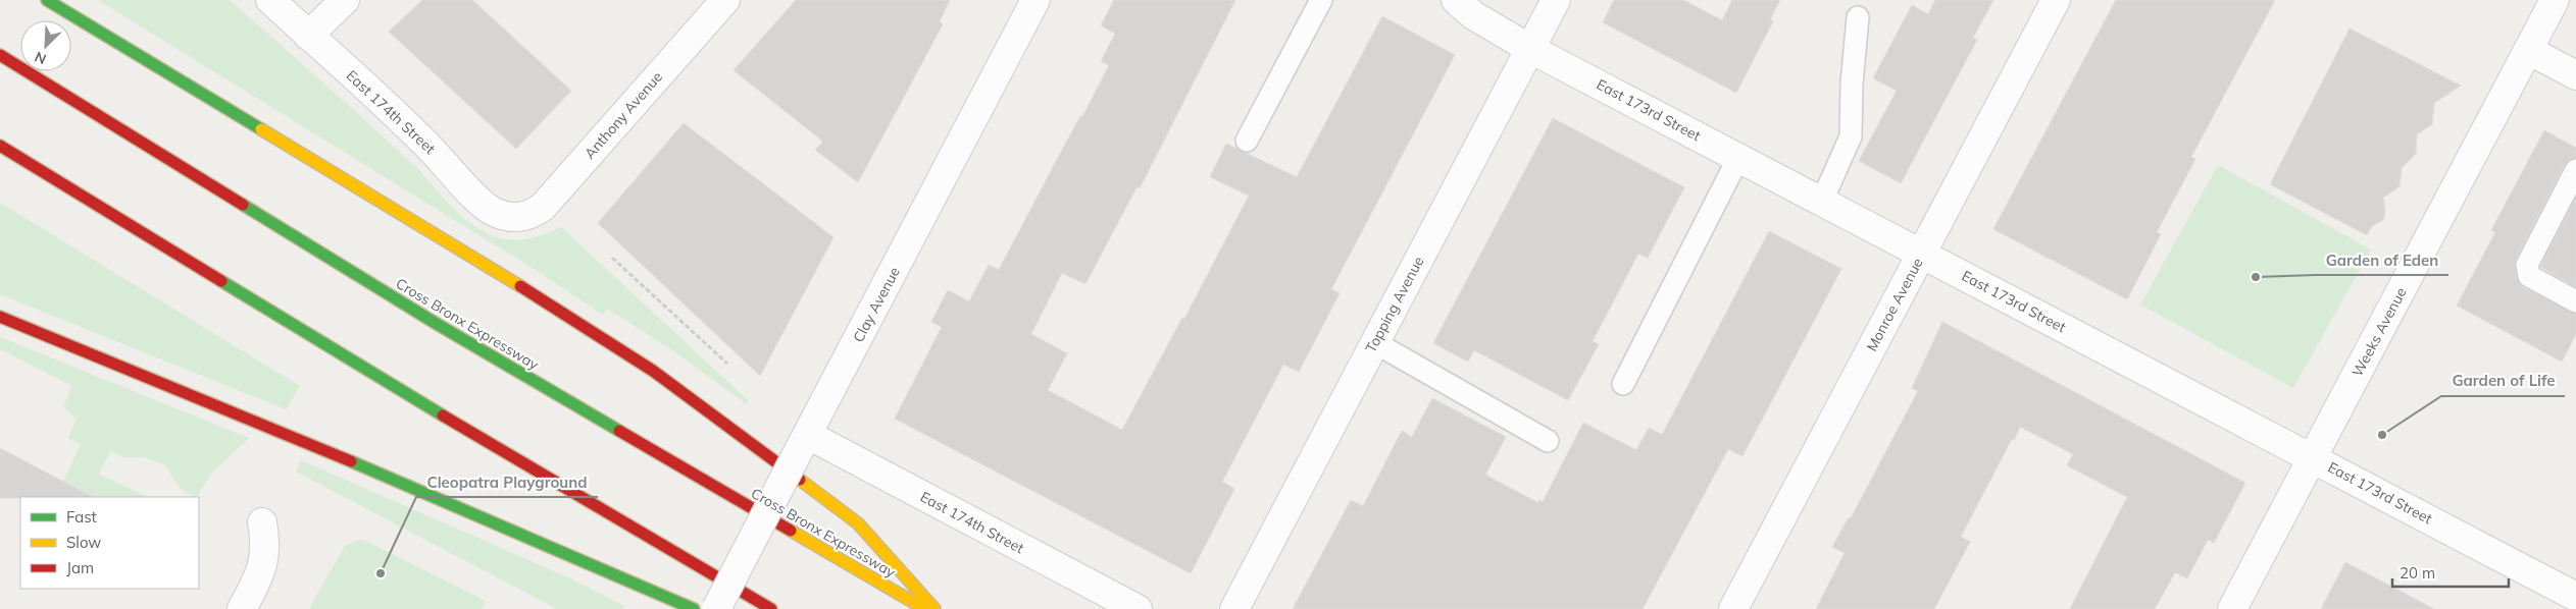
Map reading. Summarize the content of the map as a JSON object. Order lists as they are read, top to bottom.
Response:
{
  "streets": {
    "highway": ["Cross Bronx Expressway"],
    "street": [
      "East 173rd Street",
      "East 174th Street",
      "Anthony Avenue",
      "Clay Avenue",
      "Topping Avenue",
      "Monroe Avenue",
      "Weeks Avenue"
    ]
  },
  "crossings": [
    ["East 173rd Street", "Topping Avenue"],
    ["East 173rd Street", "Monroe Avenue"],
    ["East 173rd Street", "Weeks Avenue"],
    ["East 174th Street", "Anthony Avenue"],
    ["East 174th Street", "Clay Avenue"]
  ],
  "places": ["Garden of Eden", "Garden of Life", "Cleopatra Playground"],
  "legend": ["Fast", "Slow", "Jam"],
  "scale_bar": "20 m",
  "north": "bottom left"
}
